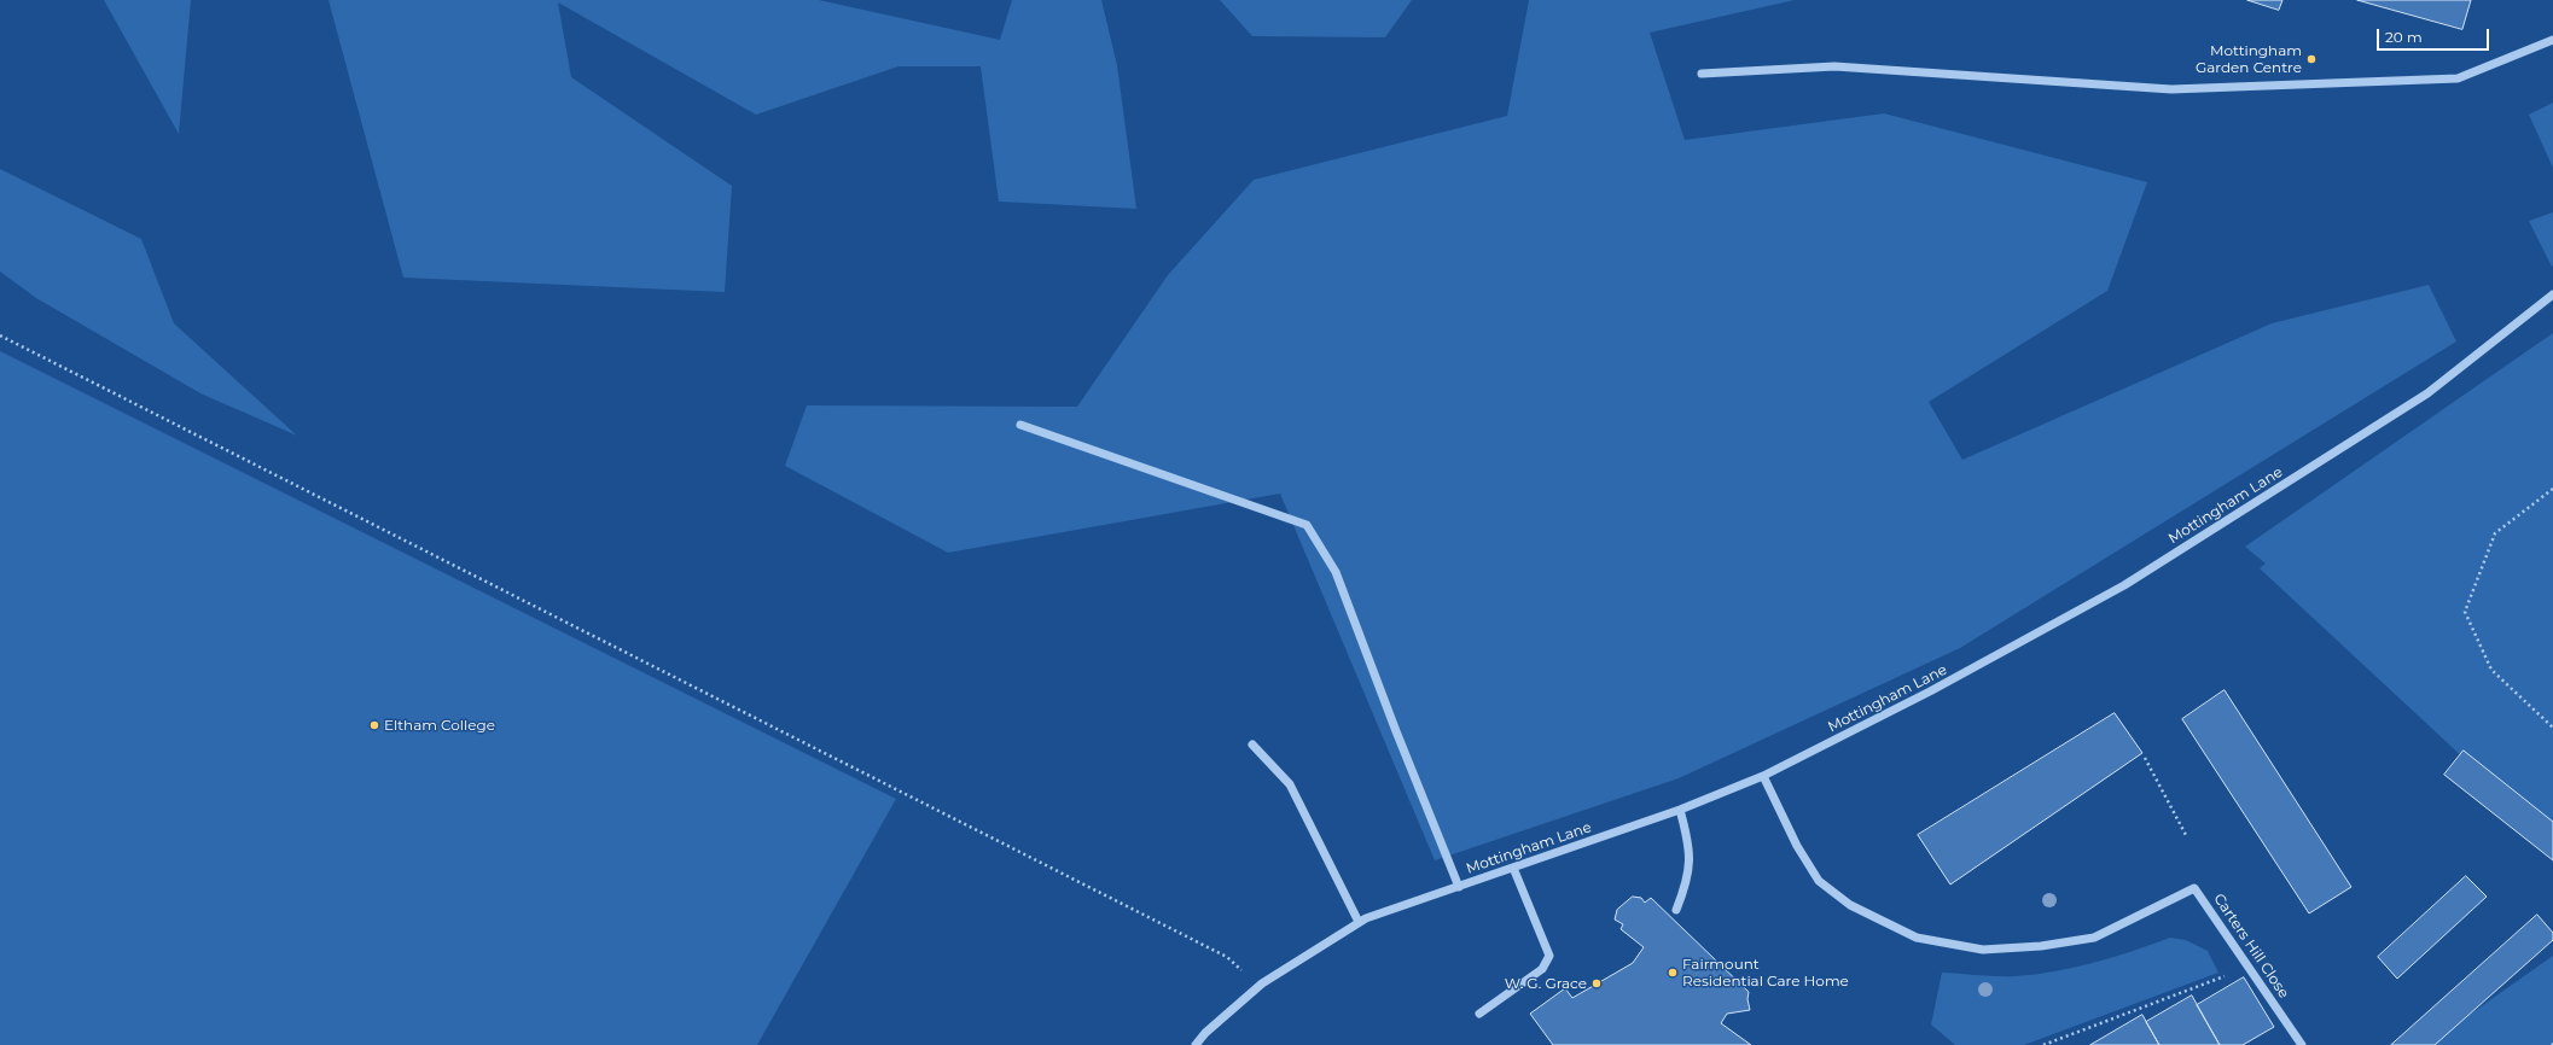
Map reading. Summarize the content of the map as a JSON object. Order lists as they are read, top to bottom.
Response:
{
  "streets": {
    "street": ["Mottingham Lane", "Carters Hill Close"]
  },
  "crossings": [
    ["Mottingham Lane", "Carters Hill Close"]
  ],
  "places": [
    "Mottingham Garden Centre",
    "Eltham College",
    "Fairmount Residential Care Home",
    "W. G. Grace"
  ],
  "scale_bar": "20 m"
}
